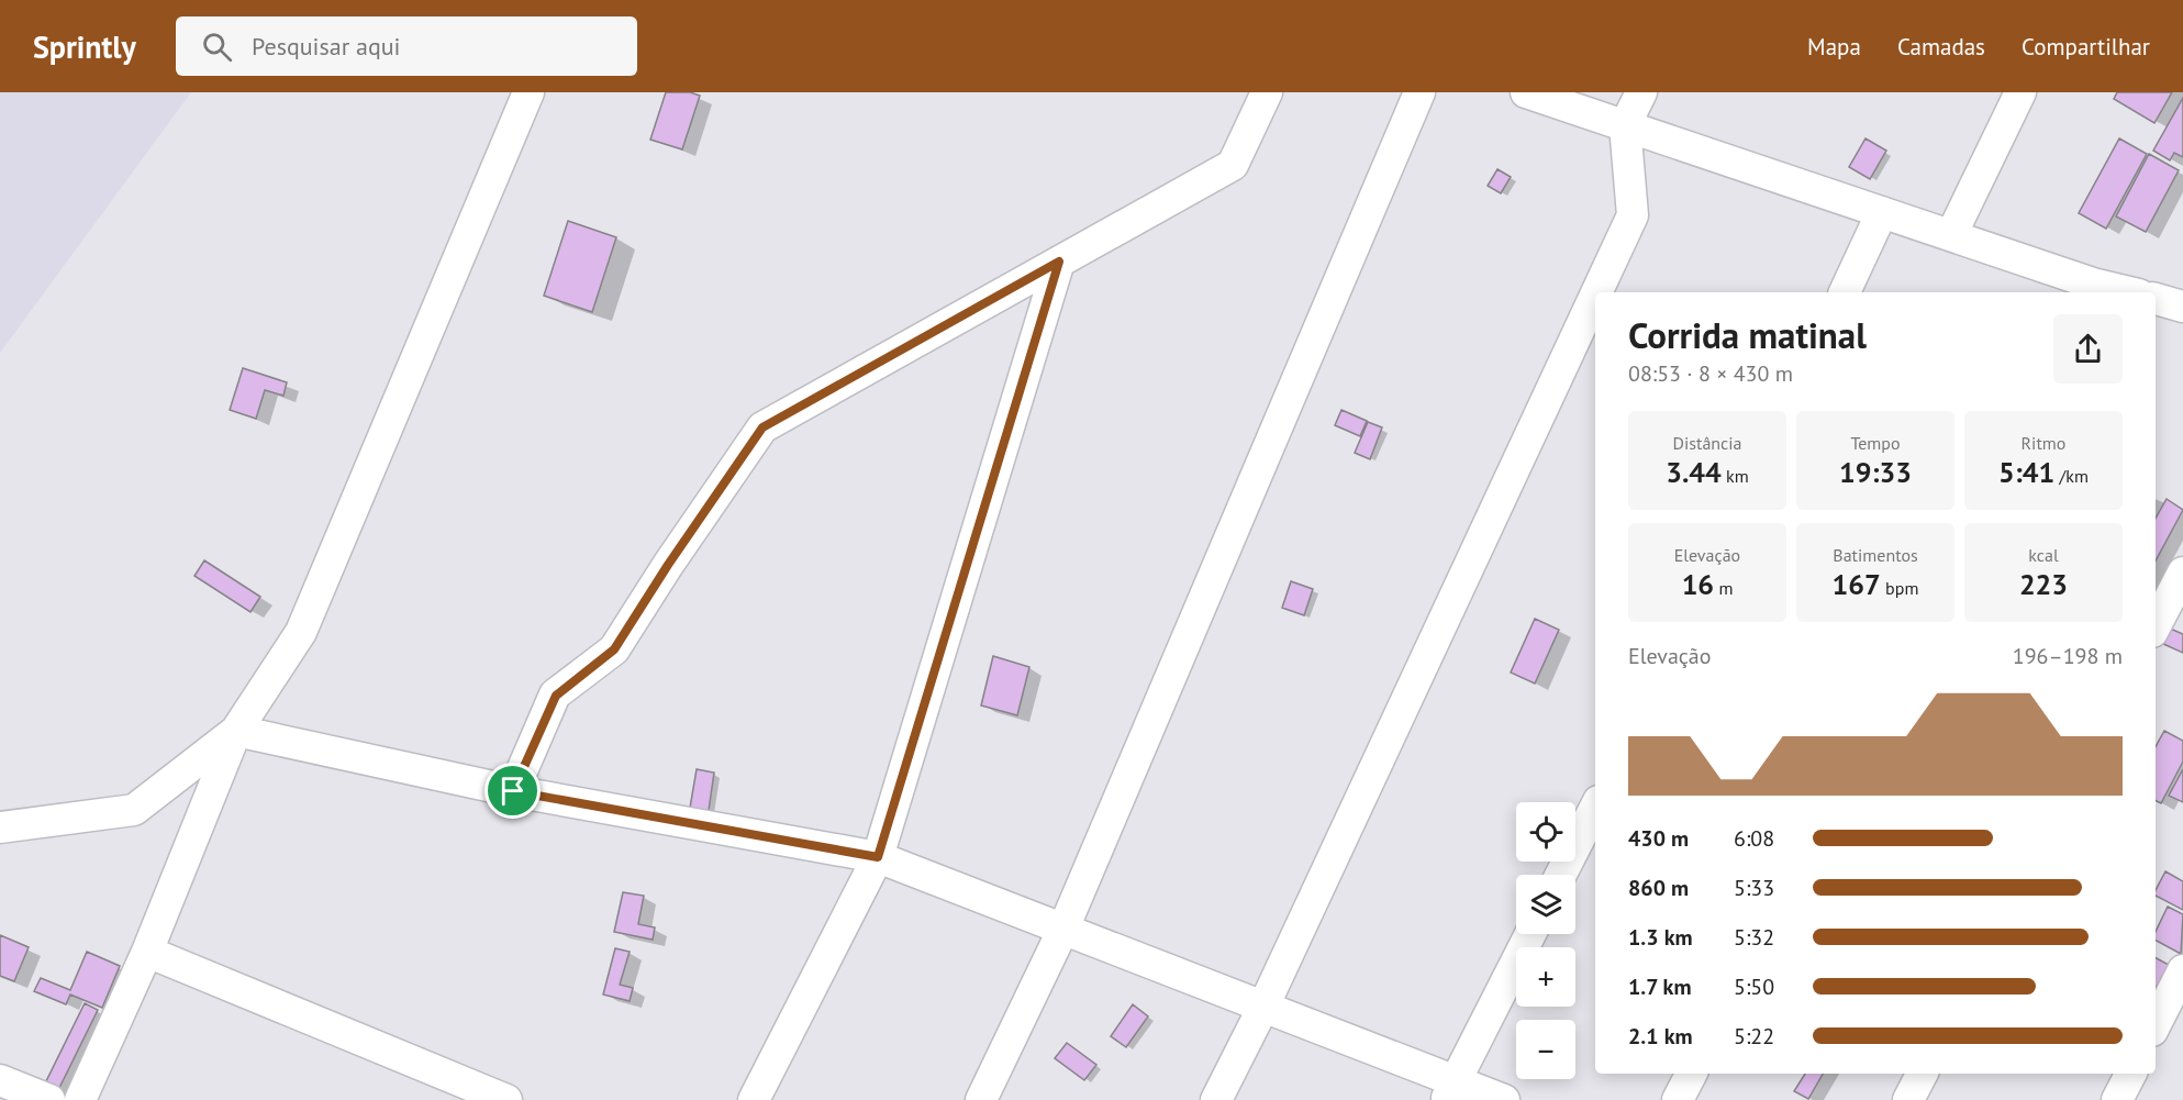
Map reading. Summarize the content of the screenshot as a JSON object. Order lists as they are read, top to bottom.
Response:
{
  "page": {
    "header": "Sprintly",
    "search": "Pesquisar aqui",
    "nav": ["Mapa", "Camadas", "Compartilhar"],
    "heading": ["Corrida matinal", "08:53 · 8 × 430 m"],
    "stats": [
      ["Distância", "3.44 km"],
      ["Tempo", "19:33"],
      ["Ritmo", "5:41 /km"],
      ["Elevação", "16 m"],
      ["Batimentos", "167 bpm"],
      ["kcal", "223"]
    ],
    "chart": ["Elevação", "196–198 m"],
    "map_buttons": ["+", "−"],
    "list": [
      {
        "name": "430 m",
        "note": "6:08"
      },
      {
        "name": "860 m",
        "note": "5:33"
      },
      {
        "name": "1.3 km",
        "note": "5:32"
      },
      {
        "name": "1.7 km",
        "note": "5:50"
      },
      {
        "name": "2.1 km",
        "note": "5:22"
      }
    ]
  }
}
